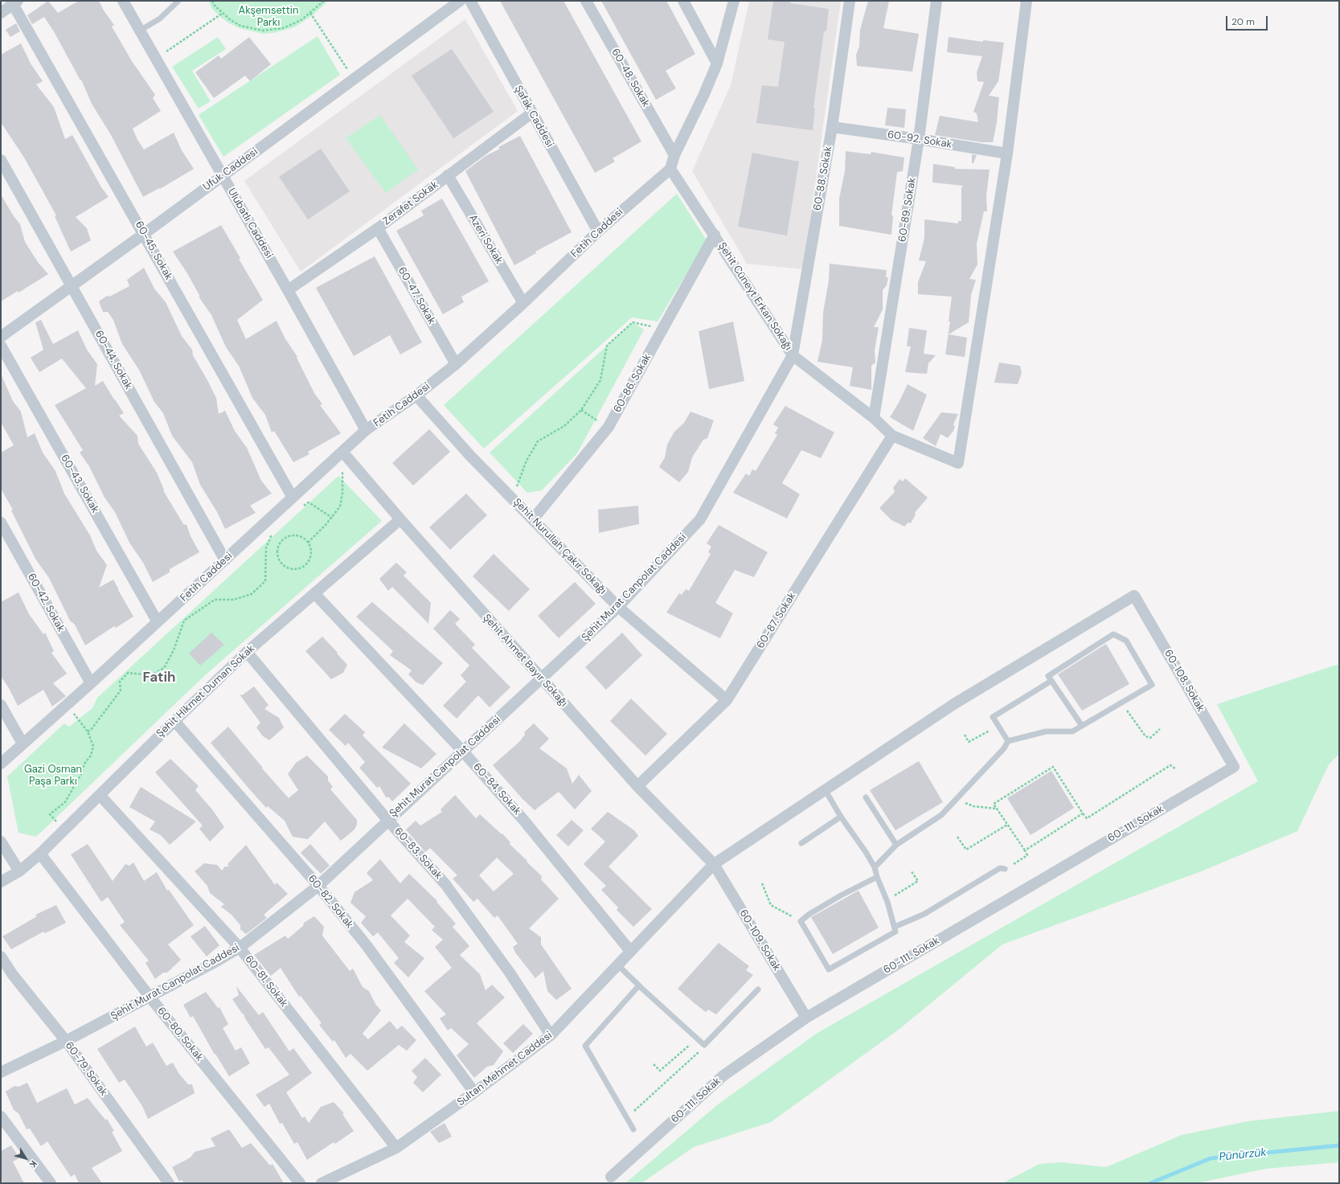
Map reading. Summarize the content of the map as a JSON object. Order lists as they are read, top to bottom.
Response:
{
  "streets": {
    "street": [
      "60-48. Sokak",
      "Şafak Caddesi",
      "60-92. Sokak",
      "Ufuk Caddesi",
      "60-88. Sokak",
      "Zerafet Sokak",
      "60-89. Sokak",
      "Ulubatlı Caddesi",
      "Fetih Caddesi",
      "Azeri Sokak",
      "60-45. Sokak",
      "60-47. Sokak",
      "Şehit Cüneyt Erkan Sokağı",
      "60-44. Sokak",
      "60-86. Sokak",
      "60-43. Sokak",
      "Şehit Nurullah Çakır Sokağı",
      "Şehit Murat Canpolat Caddesi",
      "60-42. Sokak",
      "60-87. Sokak",
      "Şehit Ahmet Bayır Sokağı",
      "60-108. Sokak",
      "Şehit Hikmet Duman Sokak",
      "60-84. Sokak",
      "60-111. Sokak",
      "60-83. Sokak",
      "60-82. Sokak",
      "60-109. Sokak",
      "60-81. Sokak",
      "60-80. Sokak",
      "60-79. Sokak",
      "Sultan Mehmet Caddesi"
    ]
  },
  "crossings": [
    ["Şafak Caddesi", "Zerafet Sokak"],
    ["Şafak Caddesi", "Fetih Caddesi"],
    ["60-92. Sokak", "60-88. Sokak"],
    ["60-92. Sokak", "60-89. Sokak"],
    ["60-92. Sokak", "Şehit Cüneyt Erkan Sokağı"],
    ["Ufuk Caddesi", "Ulubatlı Caddesi"],
    ["Ufuk Caddesi", "60-45. Sokak"],
    ["Ufuk Caddesi", "60-44. Sokak"],
    ["60-88. Sokak", "Şehit Cüneyt Erkan Sokağı"],
    ["60-88. Sokak", "Şehit Murat Canpolat Caddesi"],
    ["Zerafet Sokak", "Ulubatlı Caddesi"],
    ["Zerafet Sokak", "Azeri Sokak"],
    ["Zerafet Sokak", "60-47. Sokak"],
    ["60-89. Sokak", "Şehit Cüneyt Erkan Sokağı"],
    ["Ulubatlı Caddesi", "Fetih Caddesi"],
    ["Fetih Caddesi", "Azeri Sokak"],
    ["Fetih Caddesi", "60-45. Sokak"],
    ["Fetih Caddesi", "60-47. Sokak"],
    ["Fetih Caddesi", "Şehit Cüneyt Erkan Sokağı"],
    ["Fetih Caddesi", "60-44. Sokak"],
    ["Fetih Caddesi", "60-43. Sokak"],
    ["Fetih Caddesi", "Şehit Nurullah Çakır Sokağı"],
    ["Fetih Caddesi", "60-42. Sokak"],
    ["Fetih Caddesi", "Şehit Ahmet Bayır Sokağı"],
    ["Şehit Cüneyt Erkan Sokağı", "60-86. Sokak"],
    ["Şehit Cüneyt Erkan Sokağı", "Şehit Murat Canpolat Caddesi"],
    ["Şehit Cüneyt Erkan Sokağı", "60-87. Sokak"],
    ["60-86. Sokak", "Şehit Nurullah Çakır Sokağı"],
    ["Şehit Nurullah Çakır Sokağı", "Şehit Murat Canpolat Caddesi"],
    ["Şehit Nurullah Çakır Sokağı", "60-87. Sokak"],
    ["Şehit Murat Canpolat Caddesi", "Şehit Ahmet Bayır Sokağı"],
    ["Şehit Murat Canpolat Caddesi", "60-84. Sokak"],
    ["Şehit Murat Canpolat Caddesi", "60-83. Sokak"],
    ["Şehit Murat Canpolat Caddesi", "60-82. Sokak"],
    ["Şehit Murat Canpolat Caddesi", "60-81. Sokak"],
    ["Şehit Murat Canpolat Caddesi", "60-80. Sokak"],
    ["Şehit Murat Canpolat Caddesi", "60-79. Sokak"],
    ["60-87. Sokak", "Şehit Ahmet Bayır Sokağı"],
    ["Şehit Ahmet Bayır Sokağı", "Şehit Hikmet Duman Sokak"],
    ["Şehit Ahmet Bayır Sokağı", "60-109. Sokak"],
    ["Şehit Ahmet Bayır Sokağı", "Sultan Mehmet Caddesi"],
    ["60-108. Sokak", "60-111. Sokak"],
    ["60-108. Sokak", "Sultan Mehmet Caddesi"],
    ["Şehit Hikmet Duman Sokak", "60-84. Sokak"],
    ["Şehit Hikmet Duman Sokak", "60-83. Sokak"],
    ["Şehit Hikmet Duman Sokak", "60-82. Sokak"],
    ["Şehit Hikmet Duman Sokak", "60-81. Sokak"],
    ["Şehit Hikmet Duman Sokak", "60-80. Sokak"],
    ["60-84. Sokak", "Sultan Mehmet Caddesi"],
    ["60-111. Sokak", "60-109. Sokak"],
    ["60-83. Sokak", "Sultan Mehmet Caddesi"],
    ["60-82. Sokak", "Sultan Mehmet Caddesi"],
    ["60-109. Sokak", "Sultan Mehmet Caddesi"],
    ["60-81. Sokak", "Sultan Mehmet Caddesi"]
  ],
  "districts": ["Fatih"],
  "water": ["Pünürzük"],
  "parks": ["Akşemsettin Parkı", "Gazi Osman Paşa Parkı"],
  "scale_bar": "20 m",
  "north": "bottom right"
}
